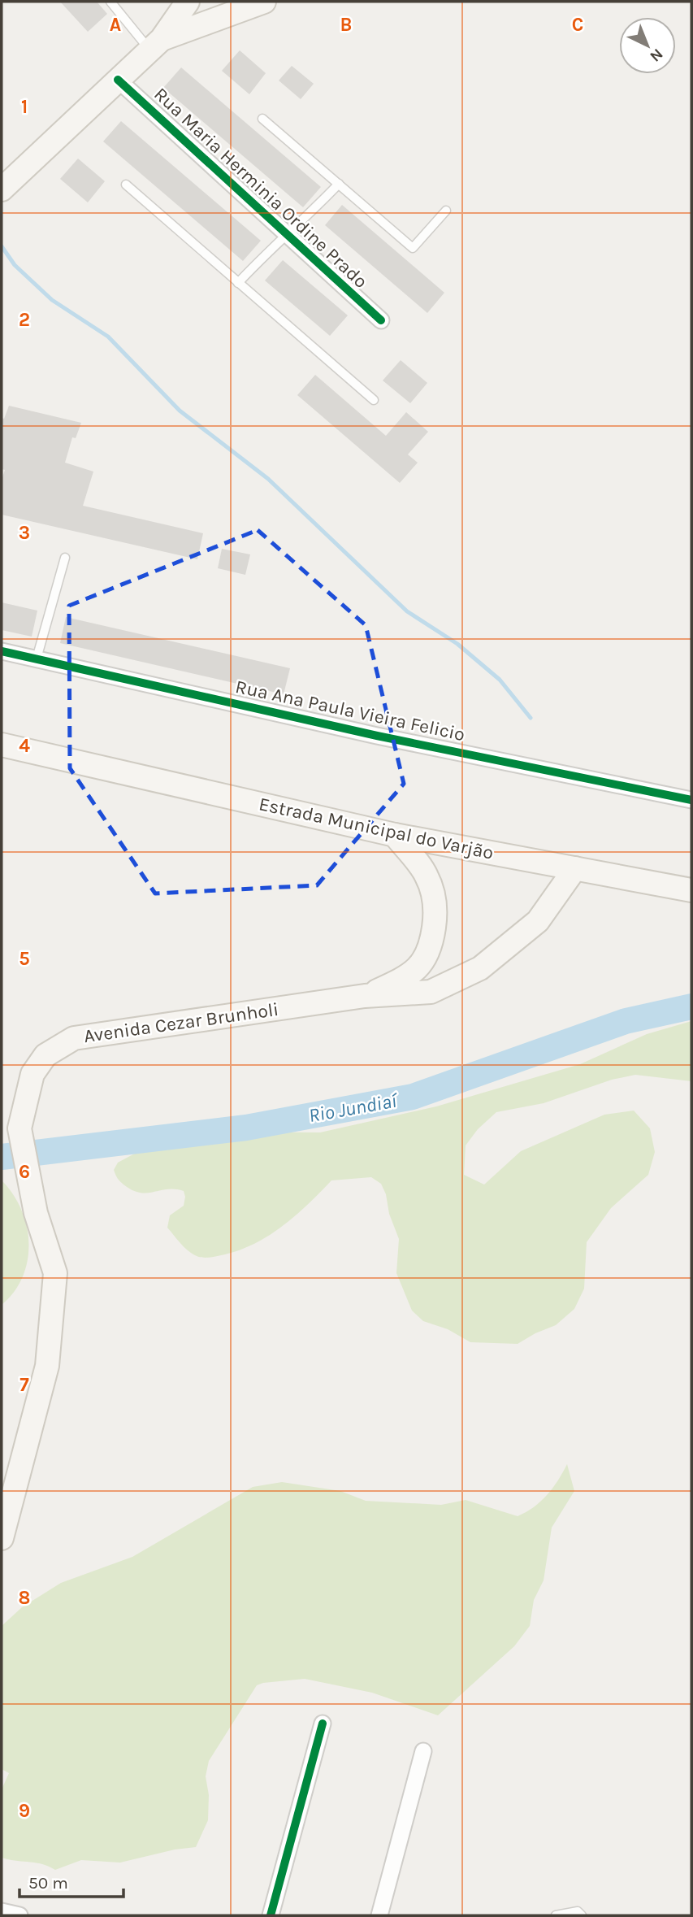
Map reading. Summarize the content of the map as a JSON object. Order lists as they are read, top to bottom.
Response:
{
  "streets": {
    "main road": ["Estrada Municipal do Varjão", "Avenida Cezar Brunholi"],
    "street": ["Rua Maria Herminia Ordine Prado", "Rua Ana Paula Vieira Felicio"]
  },
  "crossings": [
    ["Estrada Municipal do Varjão", "Avenida Cezar Brunholi"]
  ],
  "water": ["Rio Jundiaí"],
  "scale_bar": "50 m",
  "north": "bottom right",
  "grid": {
    "columns": ["A", "B", "C"],
    "rows": [
      "1",
      "2",
      "3",
      "4",
      "5",
      "6",
      "7",
      "8",
      "9"
    ]
  }
}
